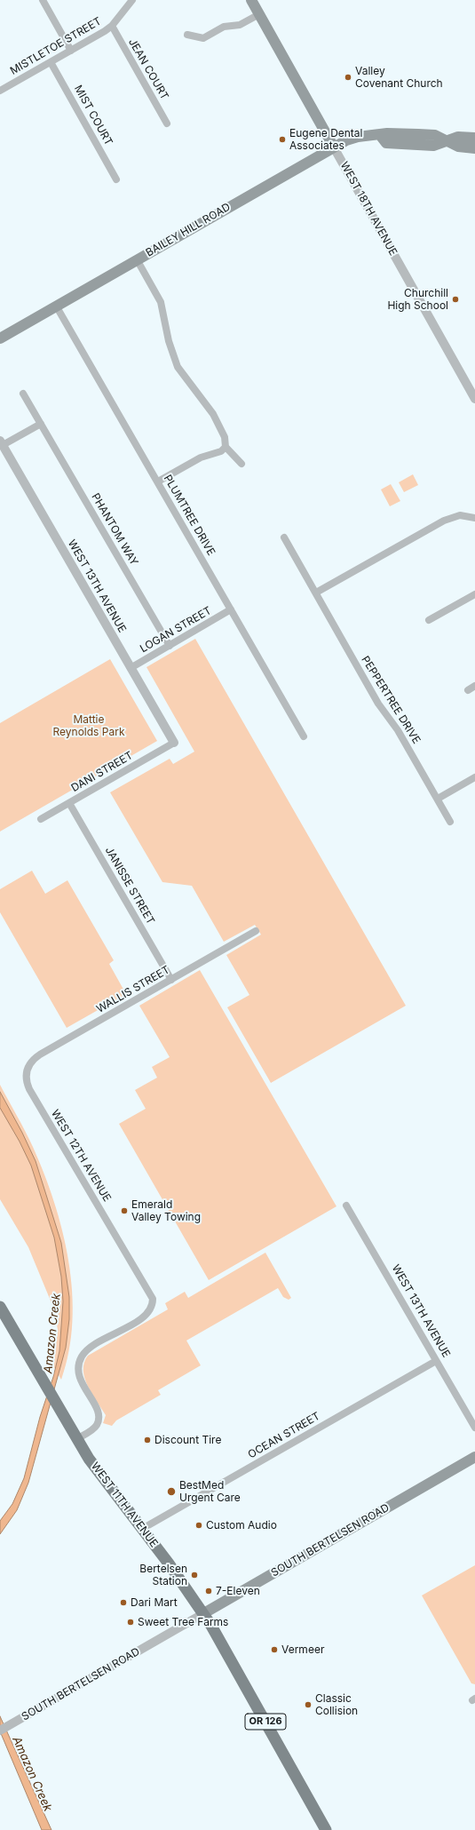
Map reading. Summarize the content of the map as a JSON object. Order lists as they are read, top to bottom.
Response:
{
  "streets": {
    "main road": [
      "WEST 18TH AVENUE",
      "BAILEY HILL ROAD",
      "WEST 11TH AVENUE",
      "SOUTH BERTELSEN ROAD",
      "OR 126"
    ],
    "street": [
      "MISTLETOE STREET",
      "JEAN COURT",
      "MIST COURT",
      "PLUMTREE DRIVE",
      "PHANTOM WAY",
      "WEST 13TH AVENUE",
      "LOGAN STREET",
      "PEPPERTREE DRIVE",
      "DANI STREET",
      "JANISSE STREET",
      "WALLIS STREET",
      "WEST 12TH AVENUE",
      "OCEAN STREET"
    ]
  },
  "crossings": [
    ["MISTLETOE STREET", "JEAN COURT"],
    ["MISTLETOE STREET", "MIST COURT"],
    ["WEST 18TH AVENUE", "BAILEY HILL ROAD"],
    ["BAILEY HILL ROAD", "PLUMTREE DRIVE"],
    ["PLUMTREE DRIVE", "LOGAN STREET"],
    ["PHANTOM WAY", "LOGAN STREET"],
    ["WEST 13TH AVENUE", "LOGAN STREET"],
    ["WEST 13TH AVENUE", "DANI STREET"],
    ["WEST 13TH AVENUE", "OCEAN STREET"],
    ["DANI STREET", "JANISSE STREET"],
    ["JANISSE STREET", "WALLIS STREET"],
    ["WALLIS STREET", "WEST 12TH AVENUE"],
    ["WEST 12TH AVENUE", "WEST 11TH AVENUE"],
    ["OCEAN STREET", "WEST 11TH AVENUE"],
    ["WEST 11TH AVENUE", "SOUTH BERTELSEN ROAD"]
  ],
  "water": ["Amazon Creek"],
  "parks": ["Mattie Reynolds Park"],
  "places": [
    "Valley Covenant Church",
    "Eugene Dental Associates",
    "Churchill High School",
    "Emerald Valley Towing",
    "Discount Tire",
    "BestMed Urgent Care",
    "Custom Audio",
    "Bertelsen Station",
    "7-Eleven",
    "Dari Mart",
    "Sweet Tree Farms",
    "Vermeer",
    "Classic Collision"
  ]
}
